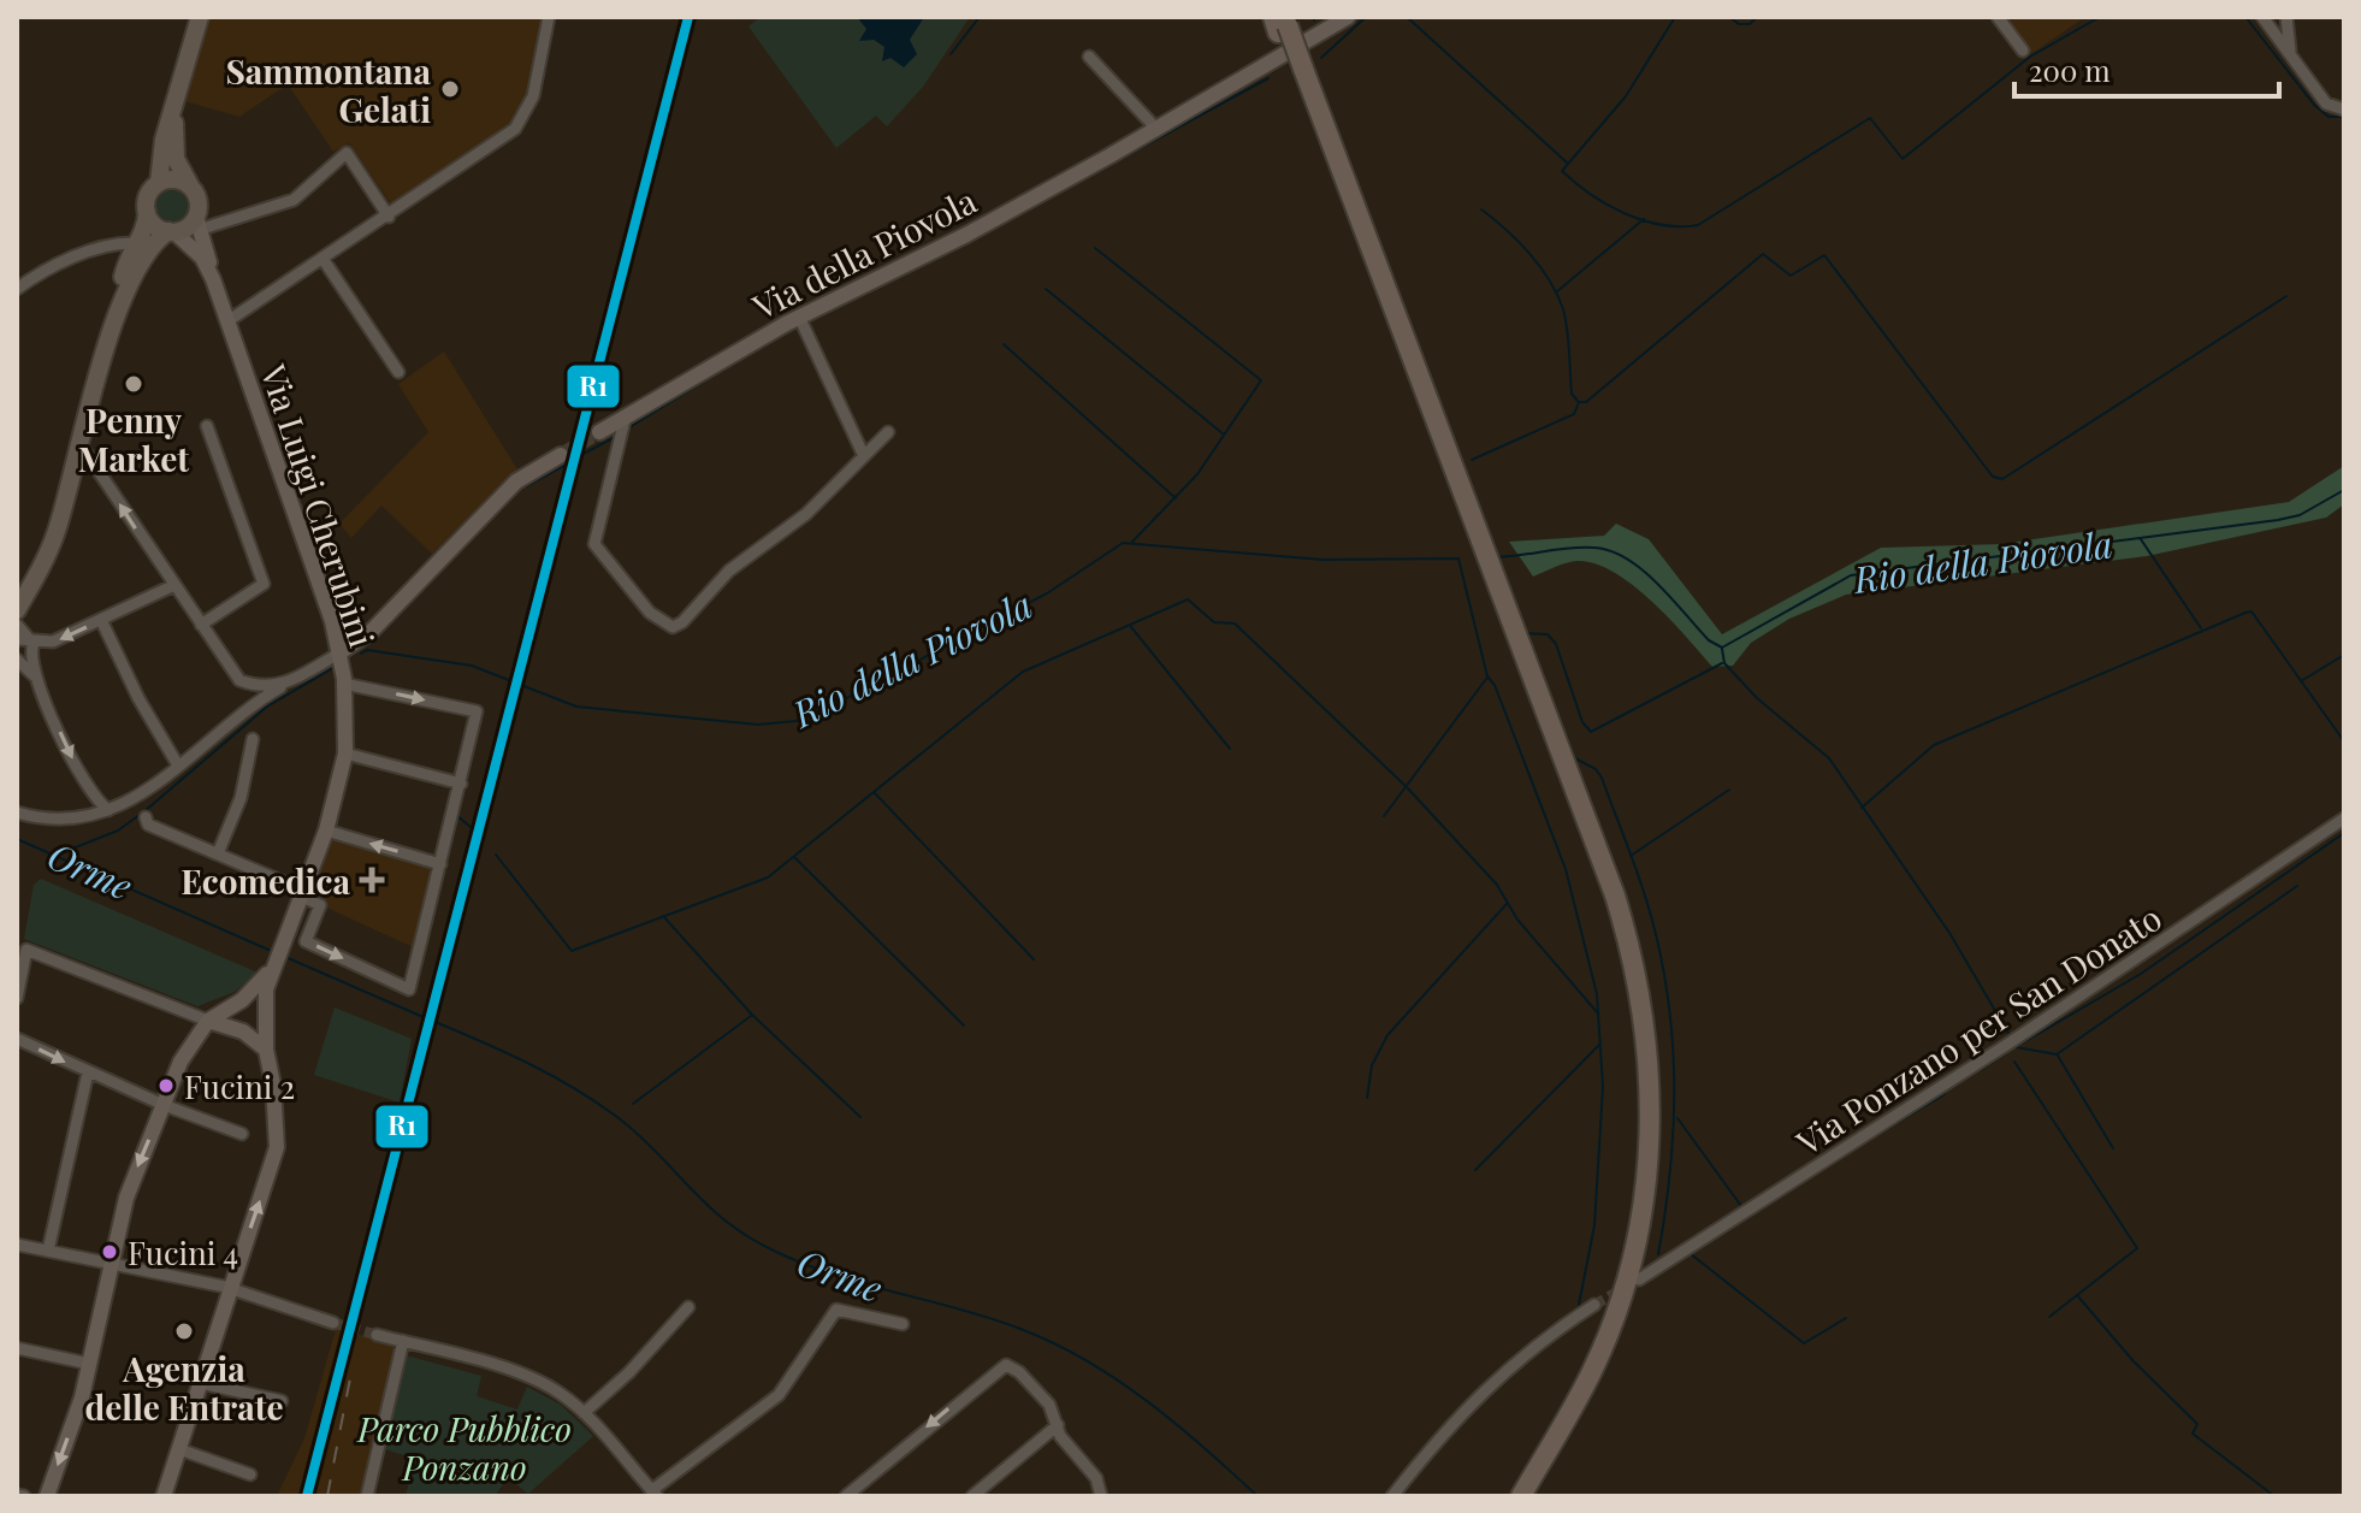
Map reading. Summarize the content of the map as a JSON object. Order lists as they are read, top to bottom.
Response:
{
  "streets": {
    "main road": ["Via della Piovola", "Via Luigi Cherubini"],
    "street": ["Via Ponzano per San Donato"]
  },
  "water": ["Rio della Piovola", "Orme"],
  "parks": ["Parco Pubblico Ponzano"],
  "places": {
    "other": [
      "Sammontana Gelati",
      "Penny Market",
      "Fucini 2",
      "Fucini 4",
      "Agenzia delle Entrate"
    ],
    "health": ["Ecomedica"]
  },
  "lines": ["transit line R1"],
  "scale_bar": "200 m"
}
